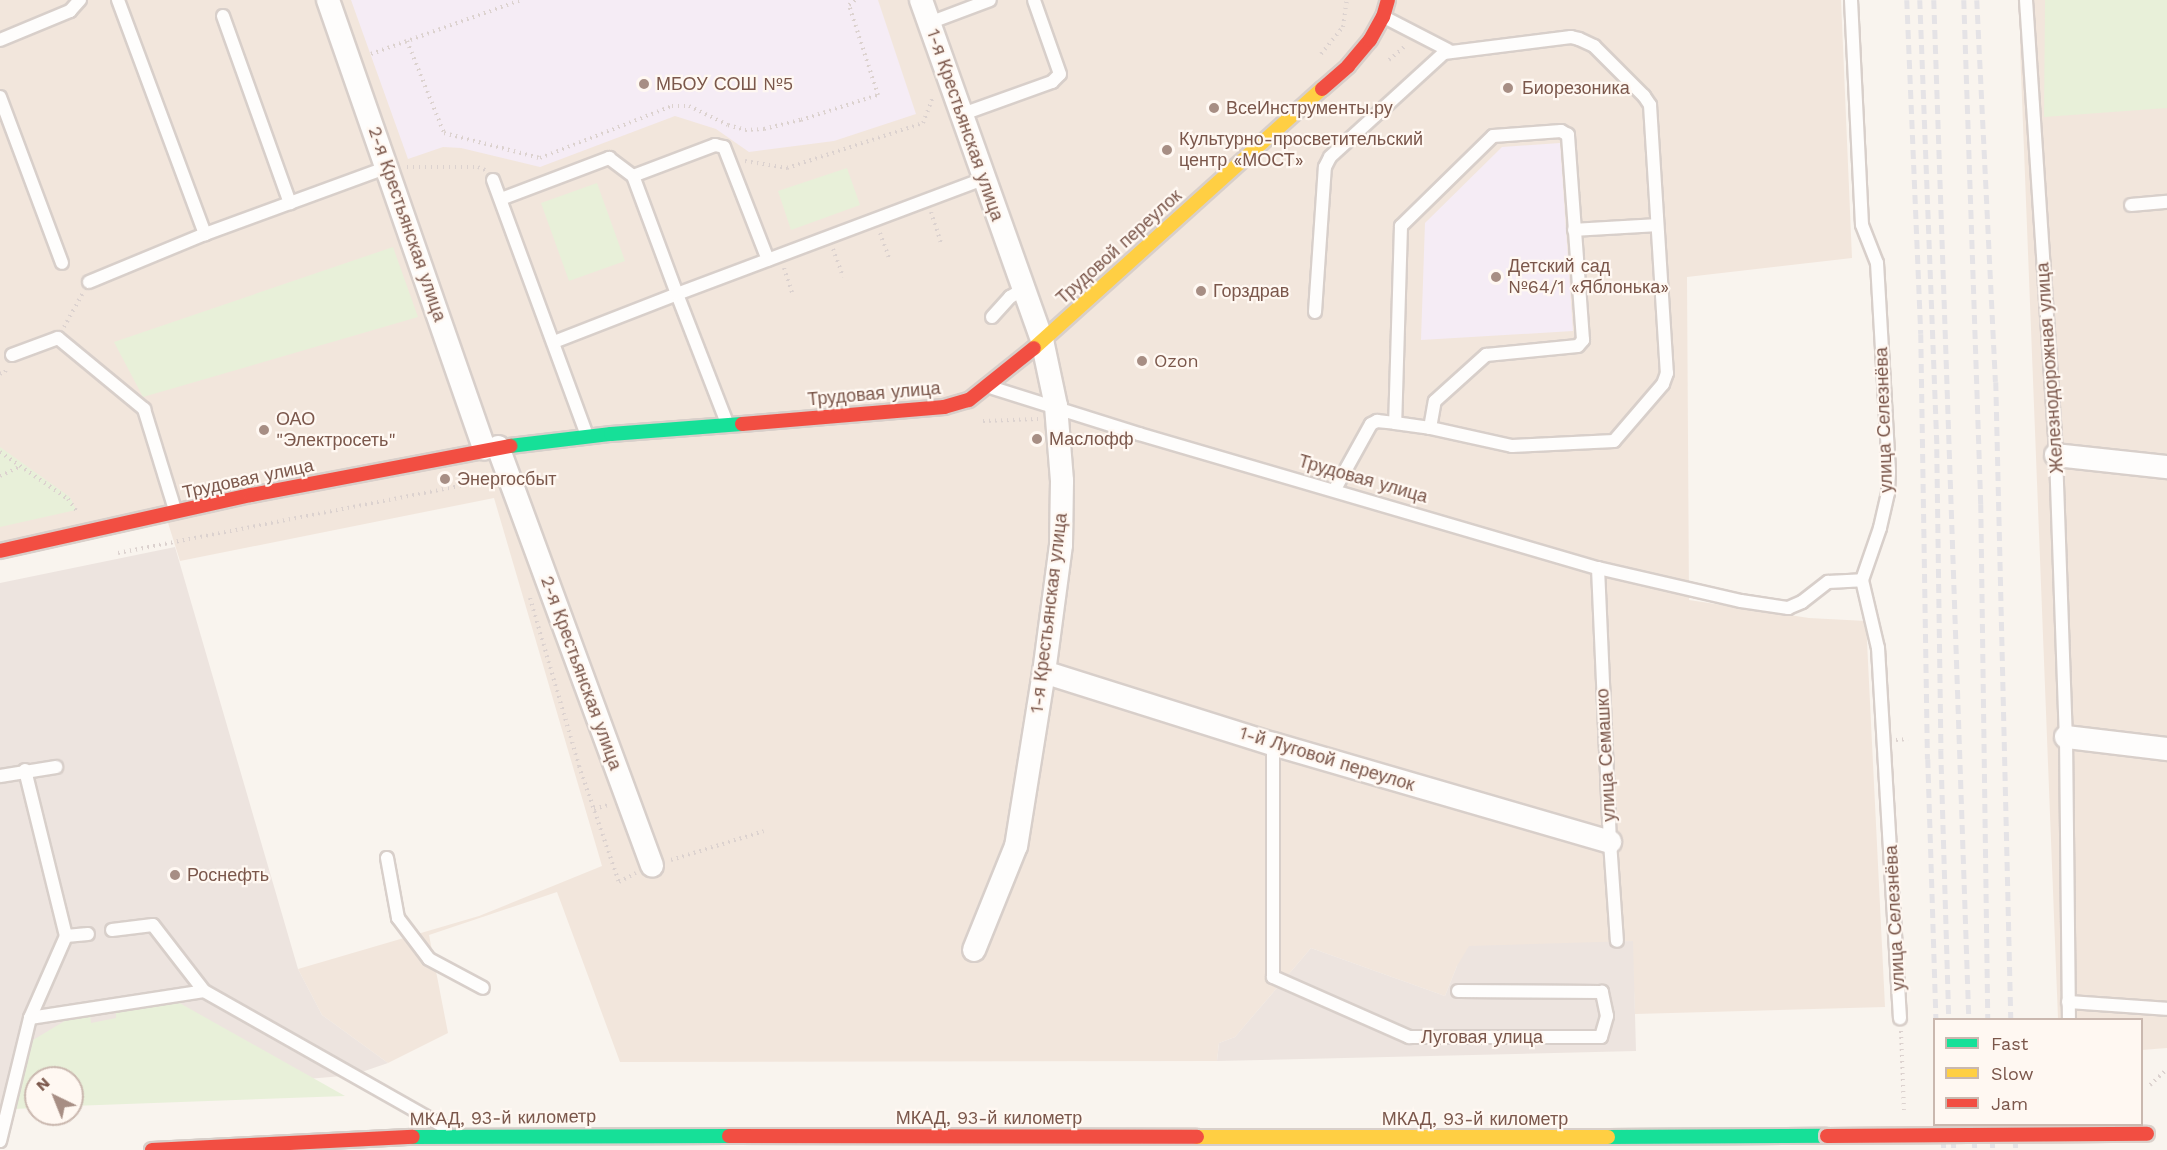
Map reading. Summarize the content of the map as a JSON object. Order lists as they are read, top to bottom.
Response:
{
  "streets": {
    "main road": ["Трудовой переулок", "Трудовая улица", "МКАД, 93-й километр"],
    "street": ["1-я Крестьянская улица", "2-я Крестьянская улица", "1-й Луговой переулок"],
    "lane": [
      "Железнодорожная улица",
      "улица Селезнёва",
      "улица Семашко",
      "Луговая улица"
    ]
  },
  "crossings": [
    ["1-я Крестьянская улица", "Трудовой переулок"],
    ["1-я Крестьянская улица", "Трудовая улица"],
    ["1-я Крестьянская улица", "1-й Луговой переулок"],
    ["2-я Крестьянская улица", "Трудовая улица"],
    ["Трудовой переулок", "Трудовая улица"],
    ["Трудовая улица", "улица Селезнёва"],
    ["Трудовая улица", "улица Семашко"],
    ["улица Семашко", "1-й Луговой переулок"],
    ["1-й Луговой переулок", "Луговая улица"]
  ],
  "places": [
    "МБОУ СОШ №5",
    "Биорезоника",
    "ВсеИнструменты.ру",
    "Культурно-просветительский центр «МОСТ»",
    "Детский сад №64/1 «Яблонька»",
    "Горздрав",
    "Ozon",
    "ОАО \"Электросеть\"",
    "Маслофф",
    "Энергосбыт",
    "Роснефть"
  ],
  "legend": ["Fast", "Slow", "Jam"],
  "north": "top left"
}
